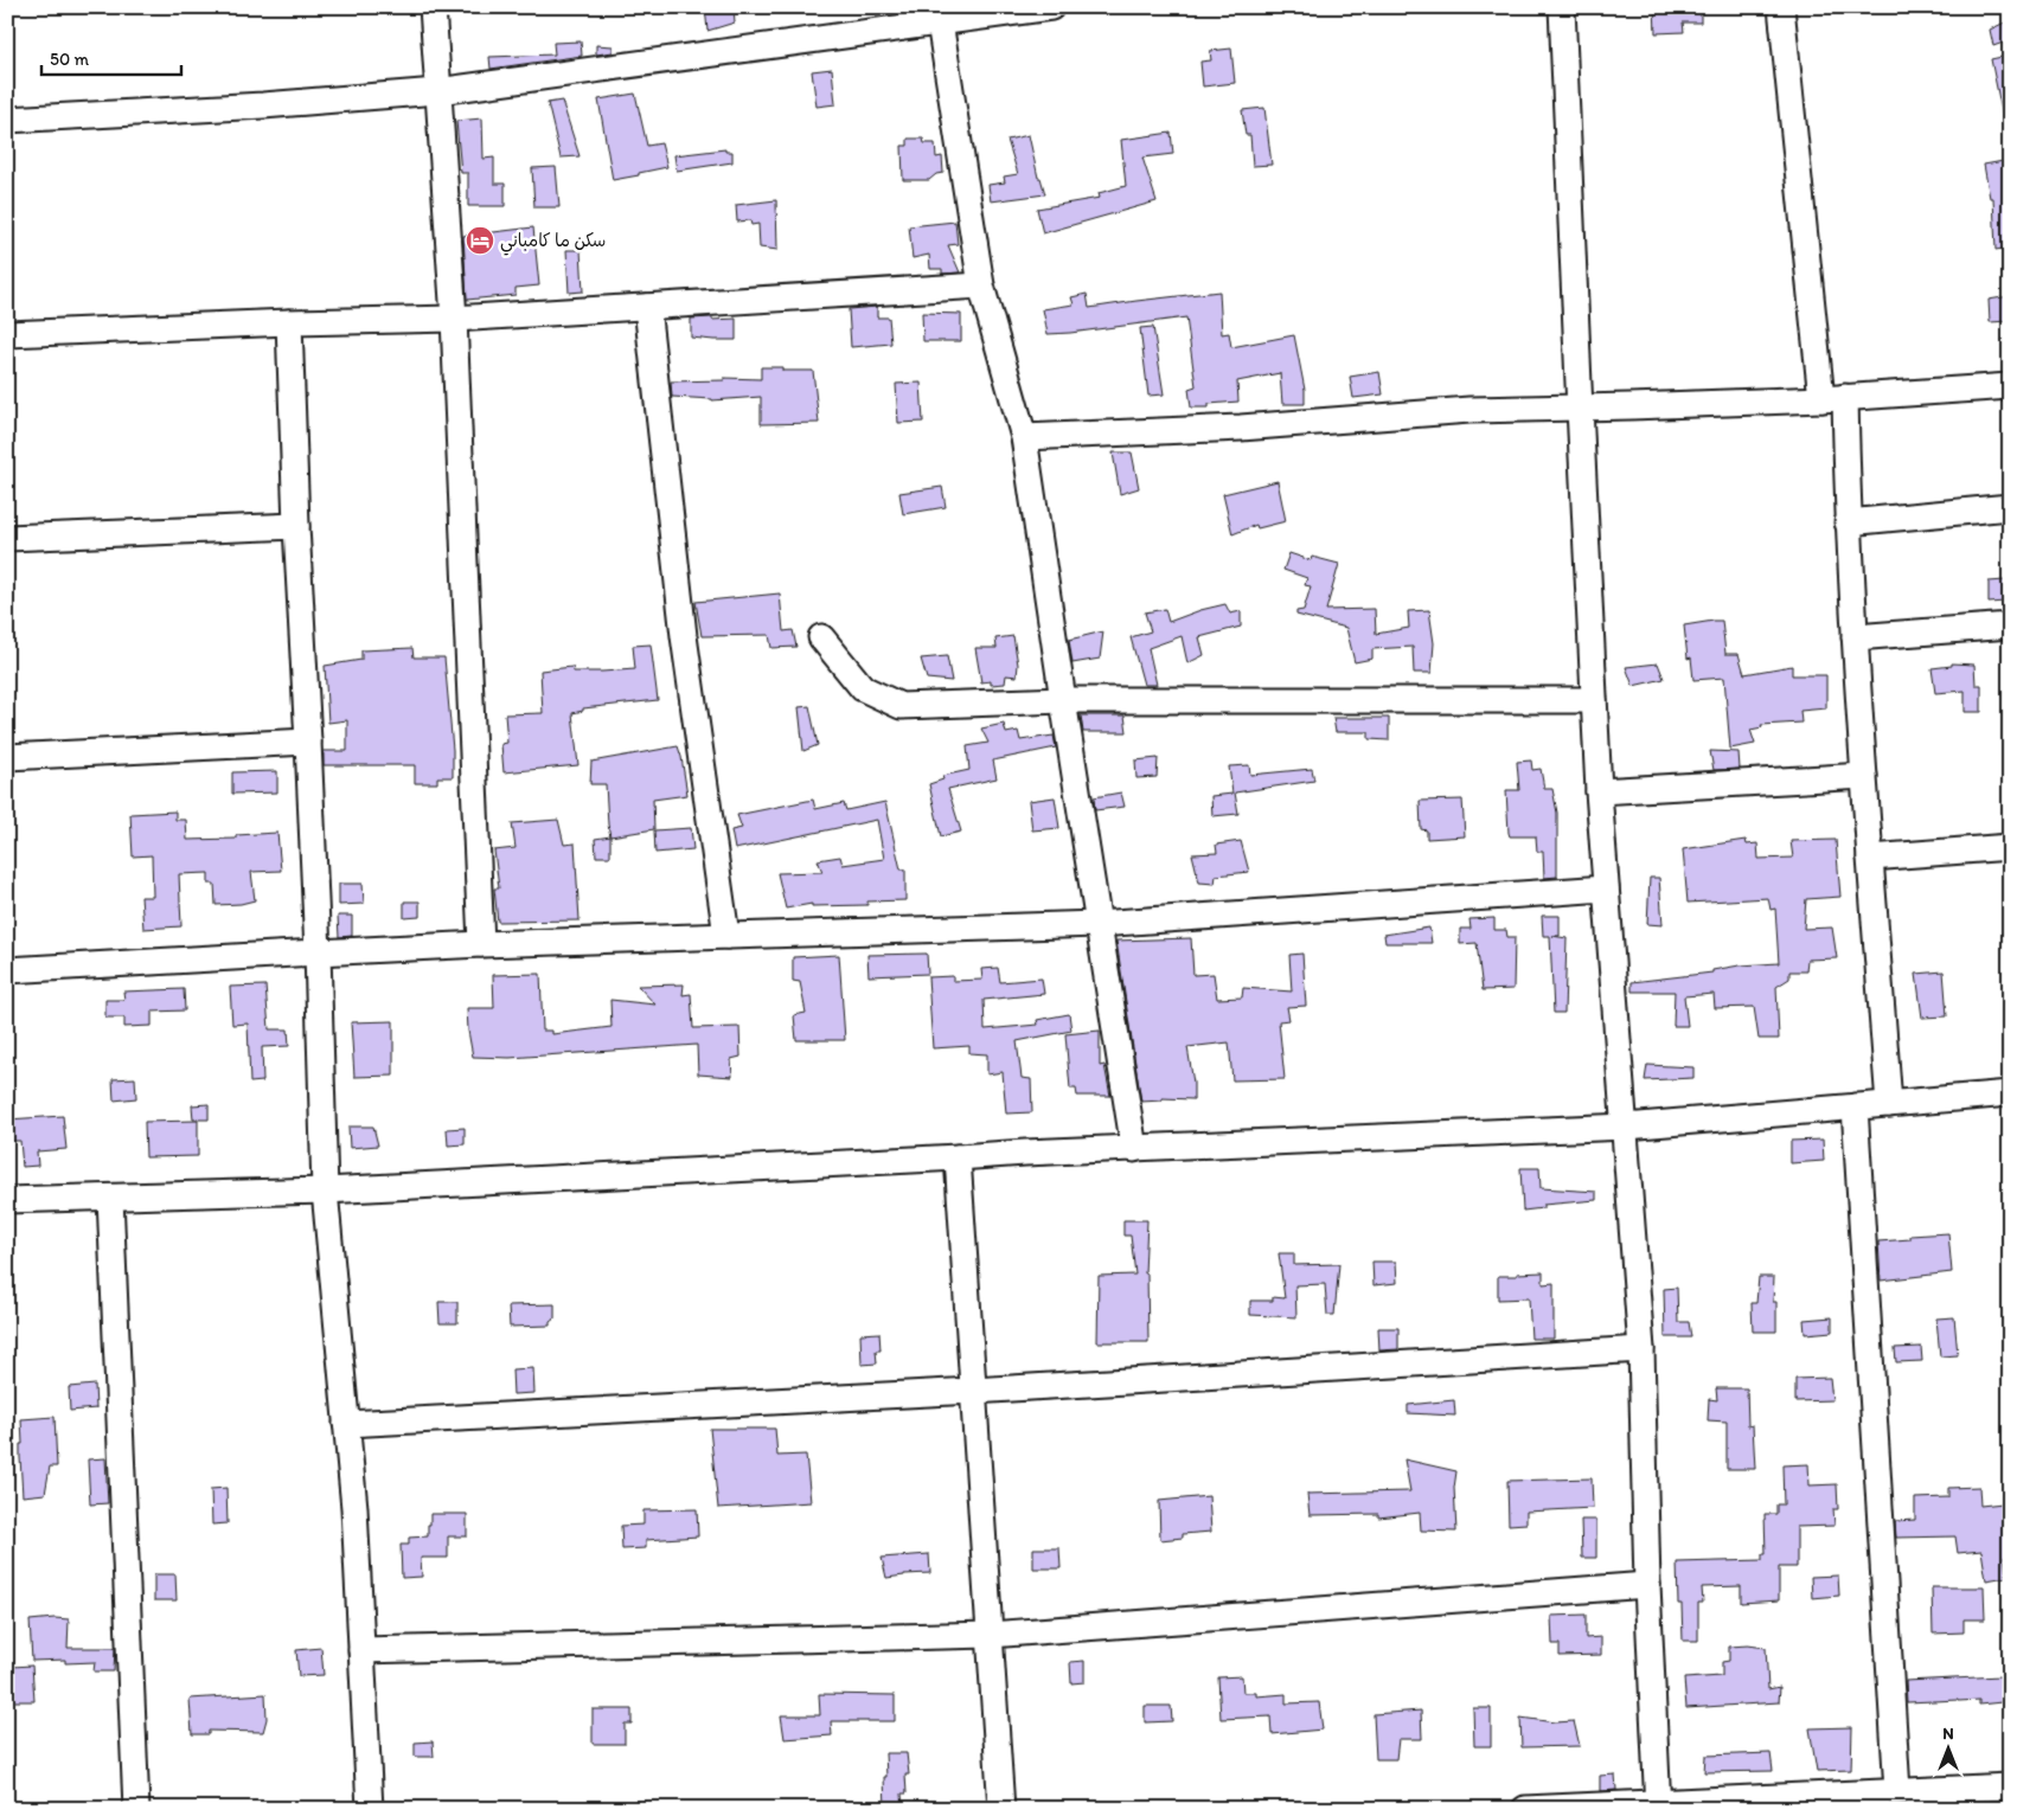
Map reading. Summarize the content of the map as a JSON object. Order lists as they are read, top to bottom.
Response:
{
  "places": {
    "hotel": ["سكن ما كامباني"]
  },
  "scale_bar": "50 m",
  "north": "top"
}
